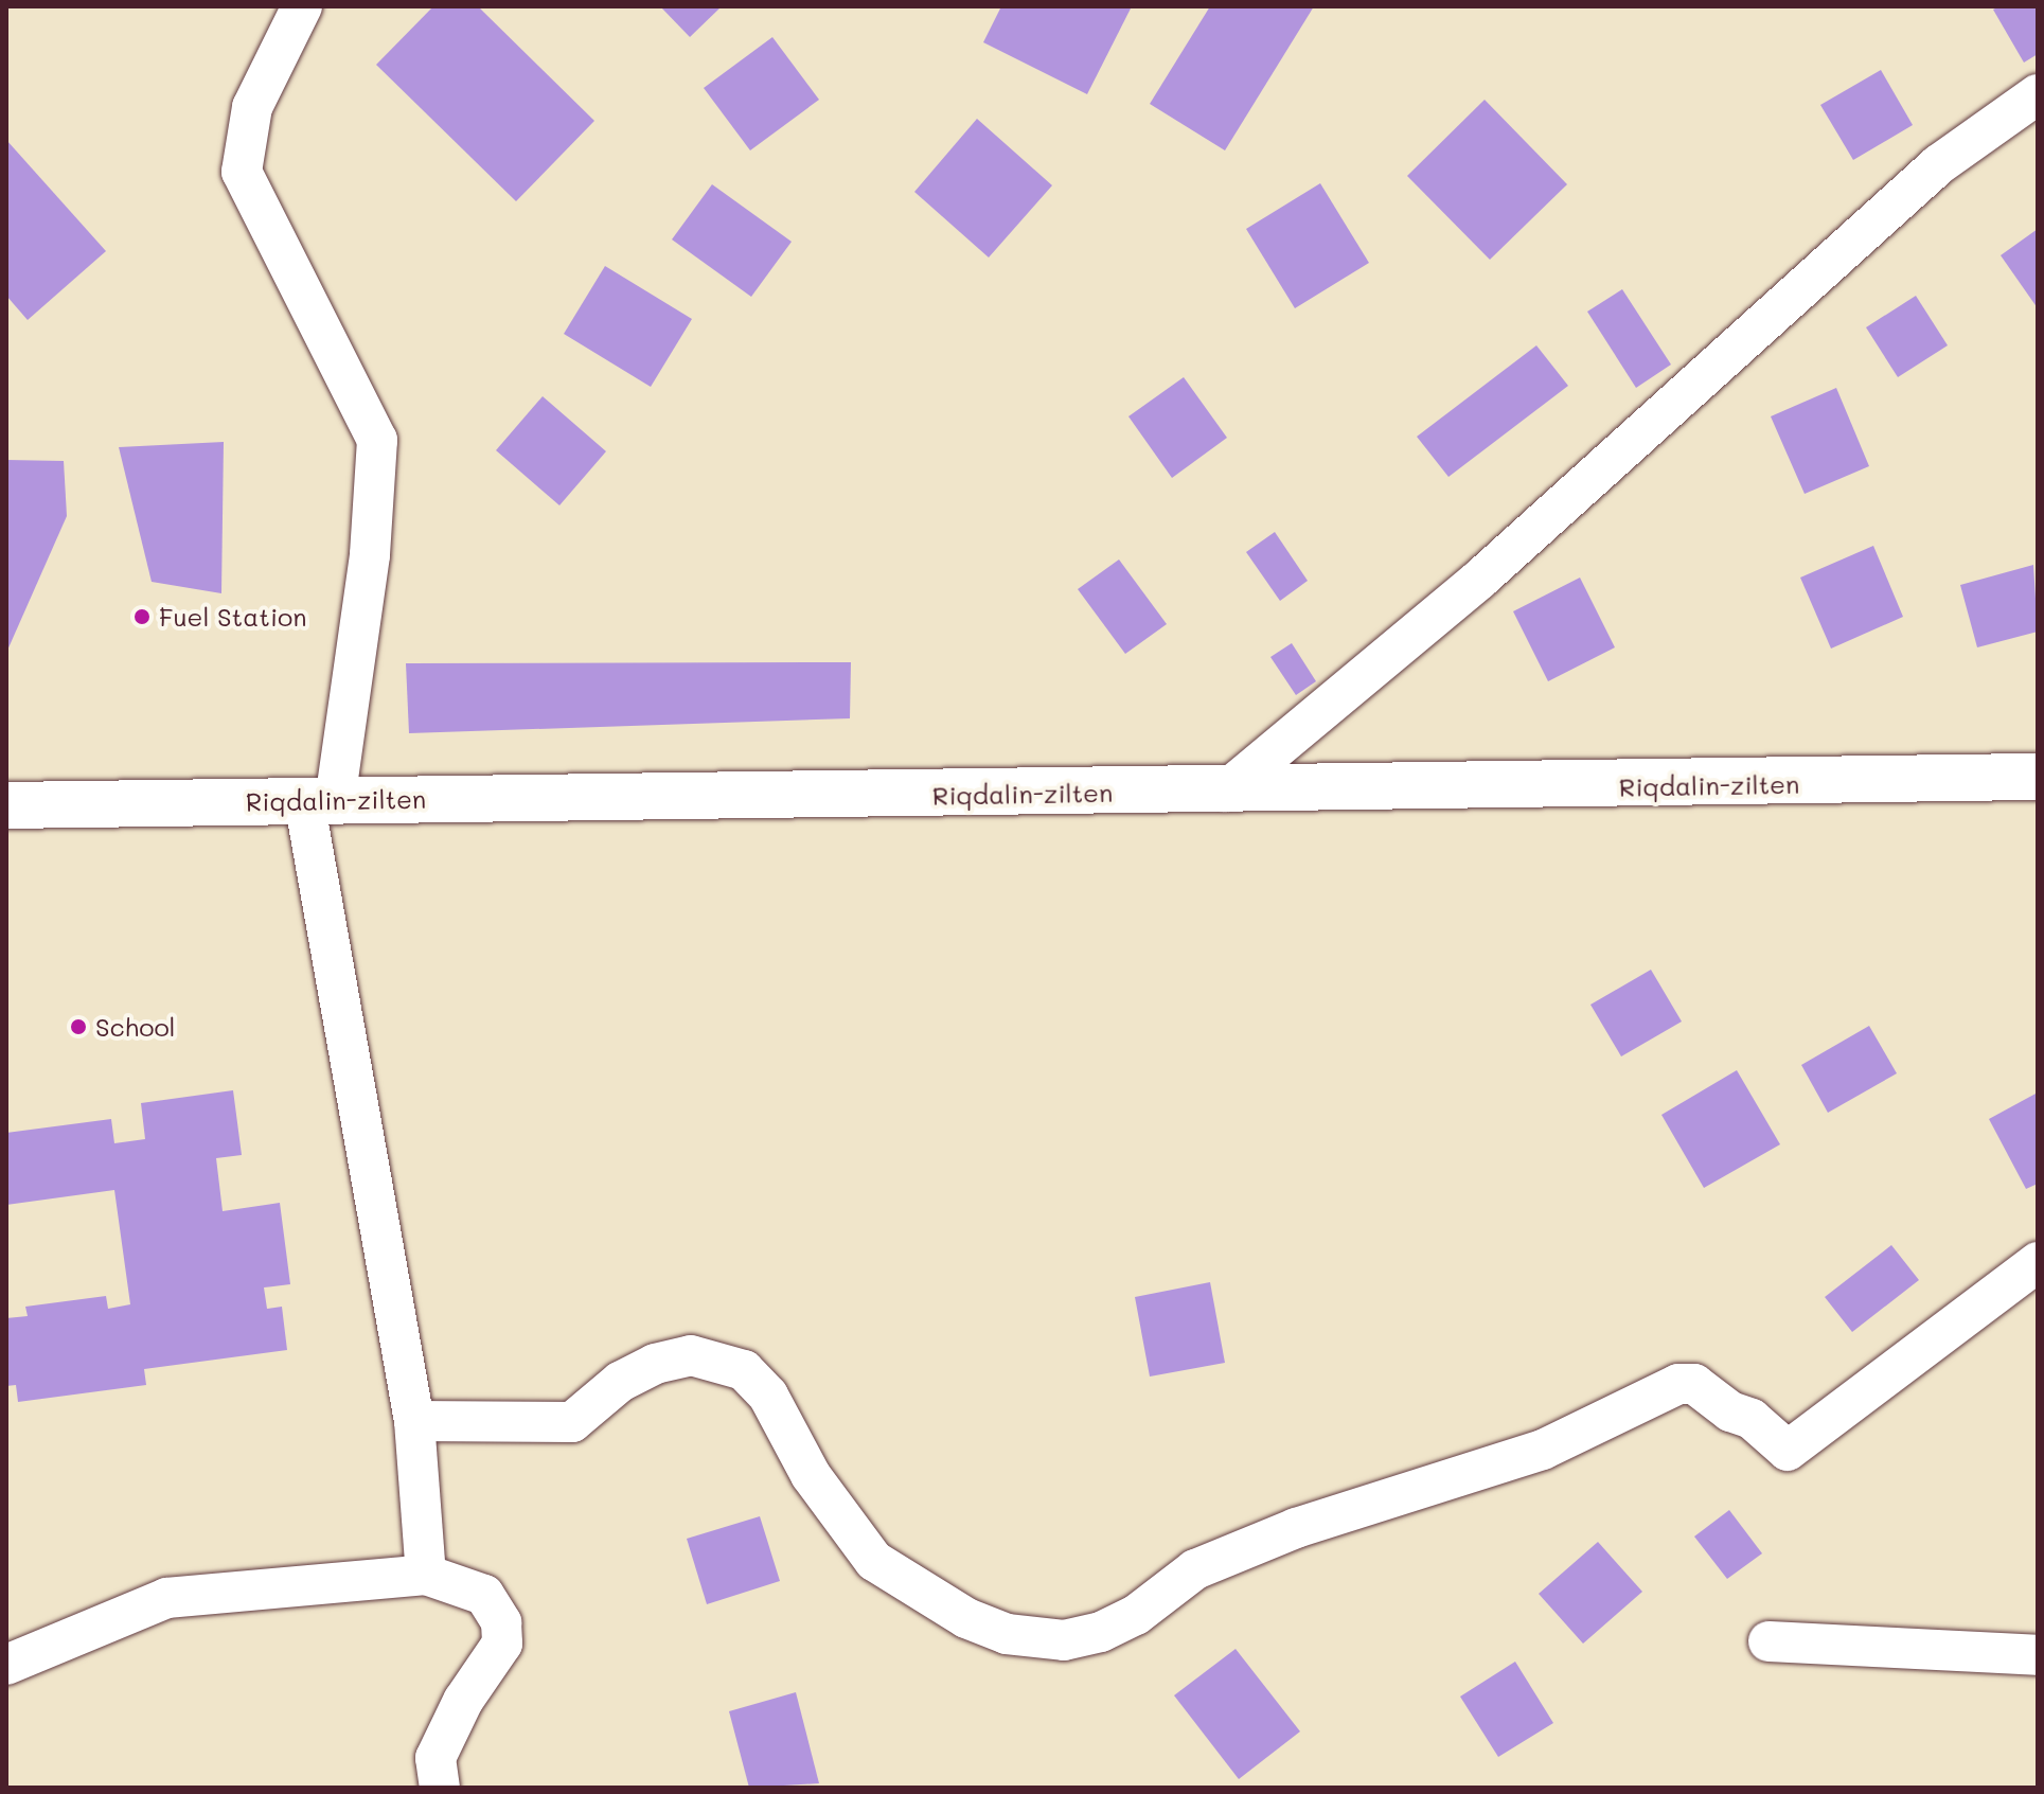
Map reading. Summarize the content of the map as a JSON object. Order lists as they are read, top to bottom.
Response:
{
  "streets": {
    "main road": ["Riqdalin-zilten"]
  },
  "places": ["Fuel Station", "School"]
}
